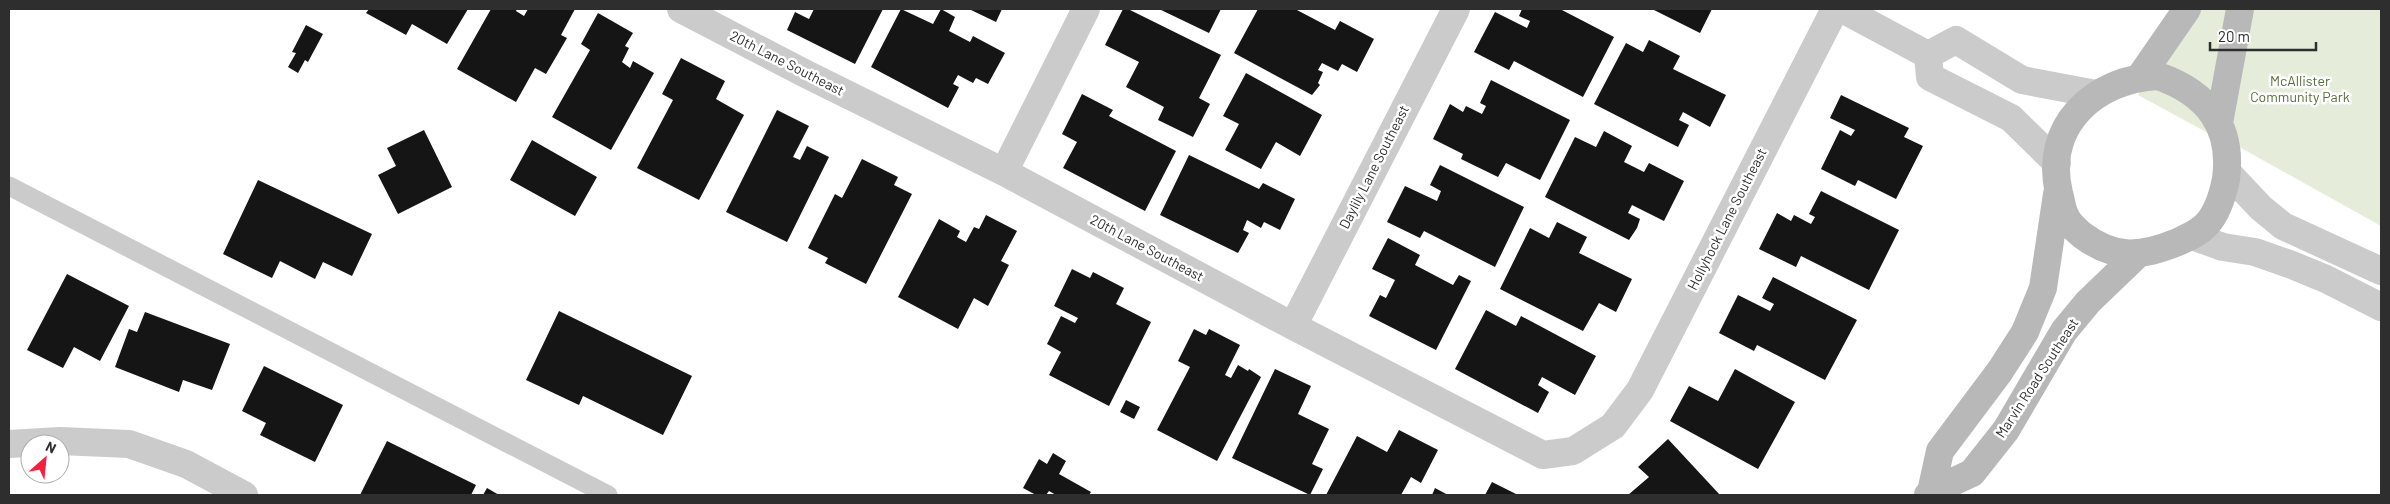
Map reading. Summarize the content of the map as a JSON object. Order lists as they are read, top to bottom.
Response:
{
  "streets": {
    "street": [
      "20th Lane Southeast",
      "Daylily Lane Southeast",
      "Hollyhock Lane Southeast",
      "Marvin Road Southeast"
    ]
  },
  "crossings": [
    ["20th Lane Southeast", "Daylily Lane Southeast"],
    ["20th Lane Southeast", "Hollyhock Lane Southeast"]
  ],
  "parks": ["McAllister Community Park"],
  "scale_bar": "20 m",
  "north": "top right"
}
